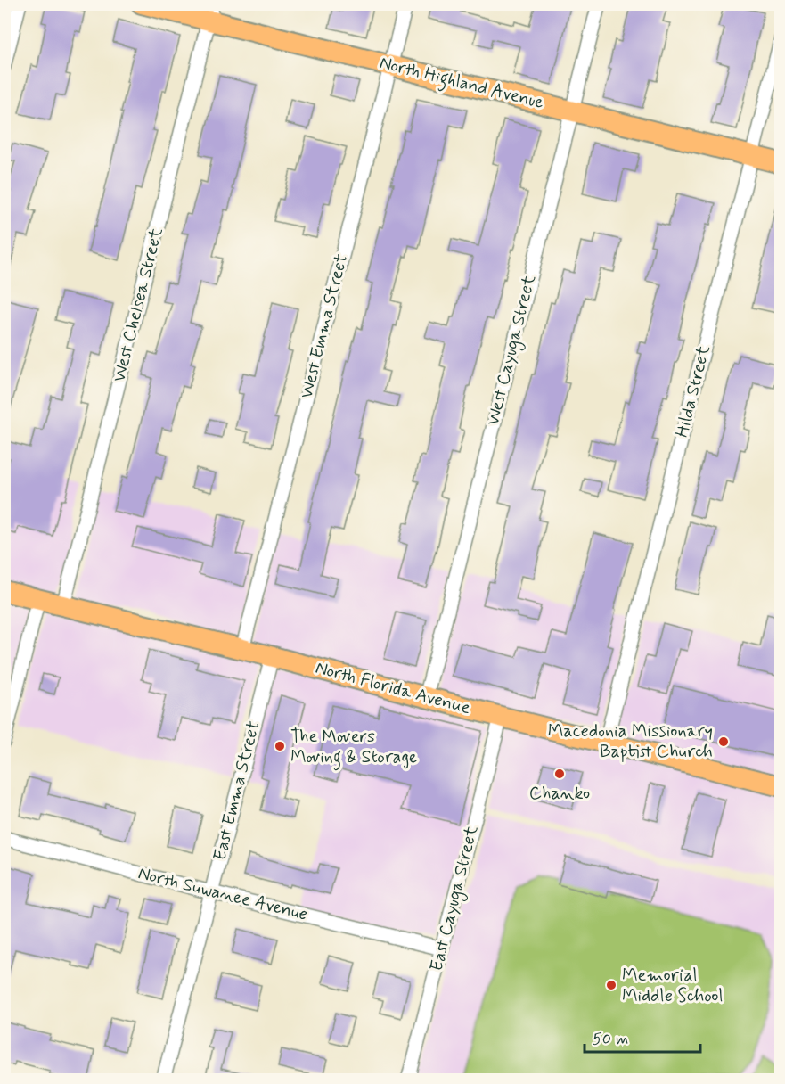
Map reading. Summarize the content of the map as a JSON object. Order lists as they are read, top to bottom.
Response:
{
  "streets": {
    "main road": ["North Highland Avenue", "North Florida Avenue"],
    "street": [
      "West Chelsea Street",
      "West Emma Street",
      "West Cayuga Street",
      "Hilda Street",
      "East Emma Street",
      "North Suwanee Avenue",
      "East Cayuga Street"
    ]
  },
  "crossings": [
    ["North Highland Avenue", "West Chelsea Street"],
    ["North Highland Avenue", "West Emma Street"],
    ["North Highland Avenue", "West Cayuga Street"],
    ["North Highland Avenue", "Hilda Street"],
    ["West Chelsea Street", "North Florida Avenue"],
    ["West Emma Street", "North Florida Avenue"],
    ["West Cayuga Street", "North Florida Avenue"],
    ["Hilda Street", "North Florida Avenue"],
    ["North Florida Avenue", "East Emma Street"],
    ["North Florida Avenue", "East Cayuga Street"],
    ["East Emma Street", "North Suwanee Avenue"],
    ["North Suwanee Avenue", "East Cayuga Street"]
  ],
  "places": [
    "Macedonia Missionary Baptist Church",
    "The Movers Moving & Storage",
    "Chanko",
    "Memorial Middle School"
  ],
  "scale_bar": "50 m"
}
